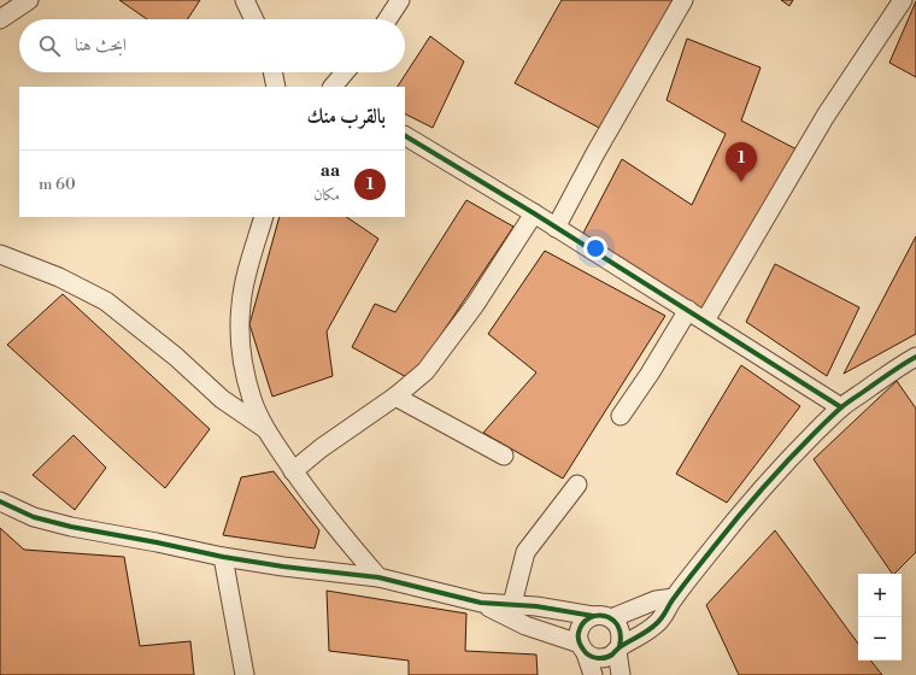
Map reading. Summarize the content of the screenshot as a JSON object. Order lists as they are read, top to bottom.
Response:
{
  "page": {
    "search": "ابحث هنا",
    "heading": "بالقرب منك",
    "pins": "1",
    "list": [
      {
        "mark": "1",
        "name": "aa",
        "note": "مكان",
        "value": "60 m"
      }
    ],
    "map_buttons": ["+", "−"]
  }
}
